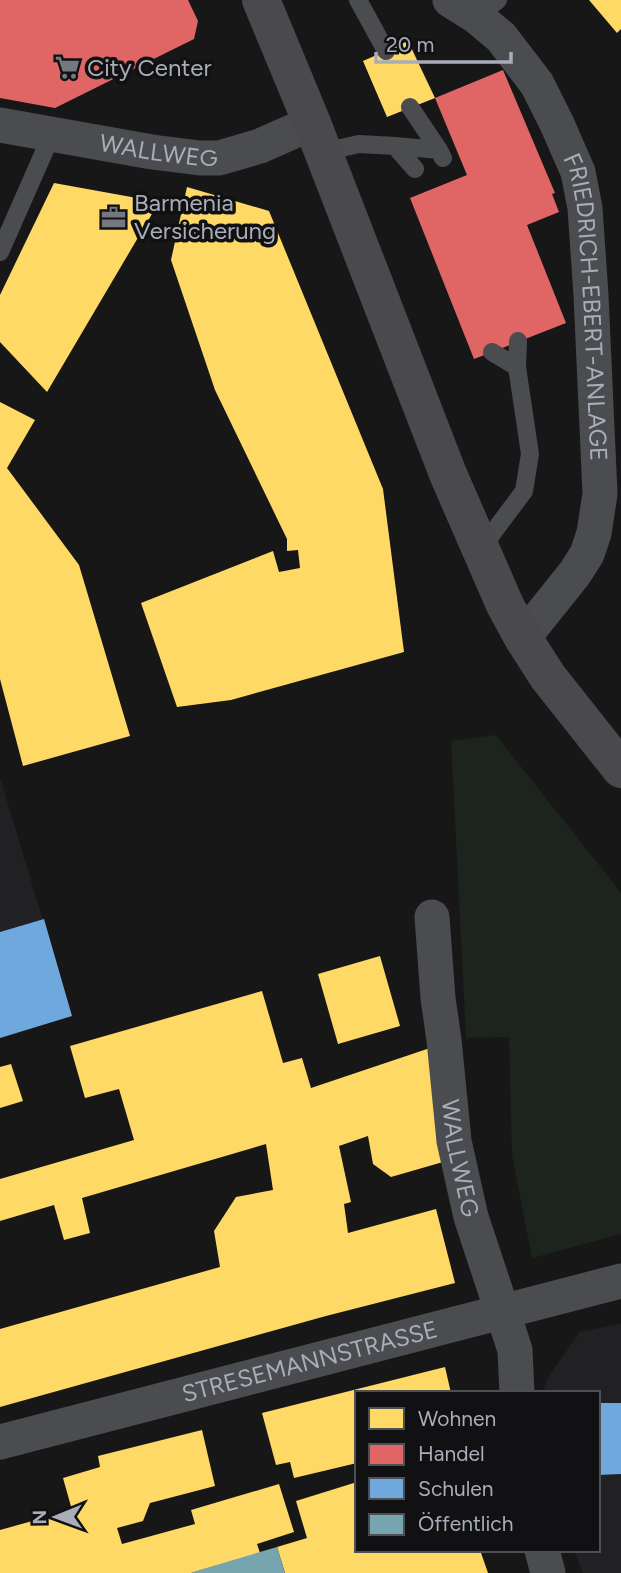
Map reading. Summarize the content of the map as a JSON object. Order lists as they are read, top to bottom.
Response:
{
  "streets": {
    "street": ["WALLWEG", "FRIEDRICH-EBERT-ANLAGE", "STRESEMANNSTRASSE"]
  },
  "crossings": [
    ["WALLWEG", "STRESEMANNSTRASSE"]
  ],
  "places": {
    "supermarket": ["City Center"],
    "office": ["Barmenia Versicherung"]
  },
  "legend": [
    "Wohnen",
    "Handel",
    "Schulen",
    "Öffentlich"
  ],
  "scale_bar": "20 m",
  "north": "left"
}
